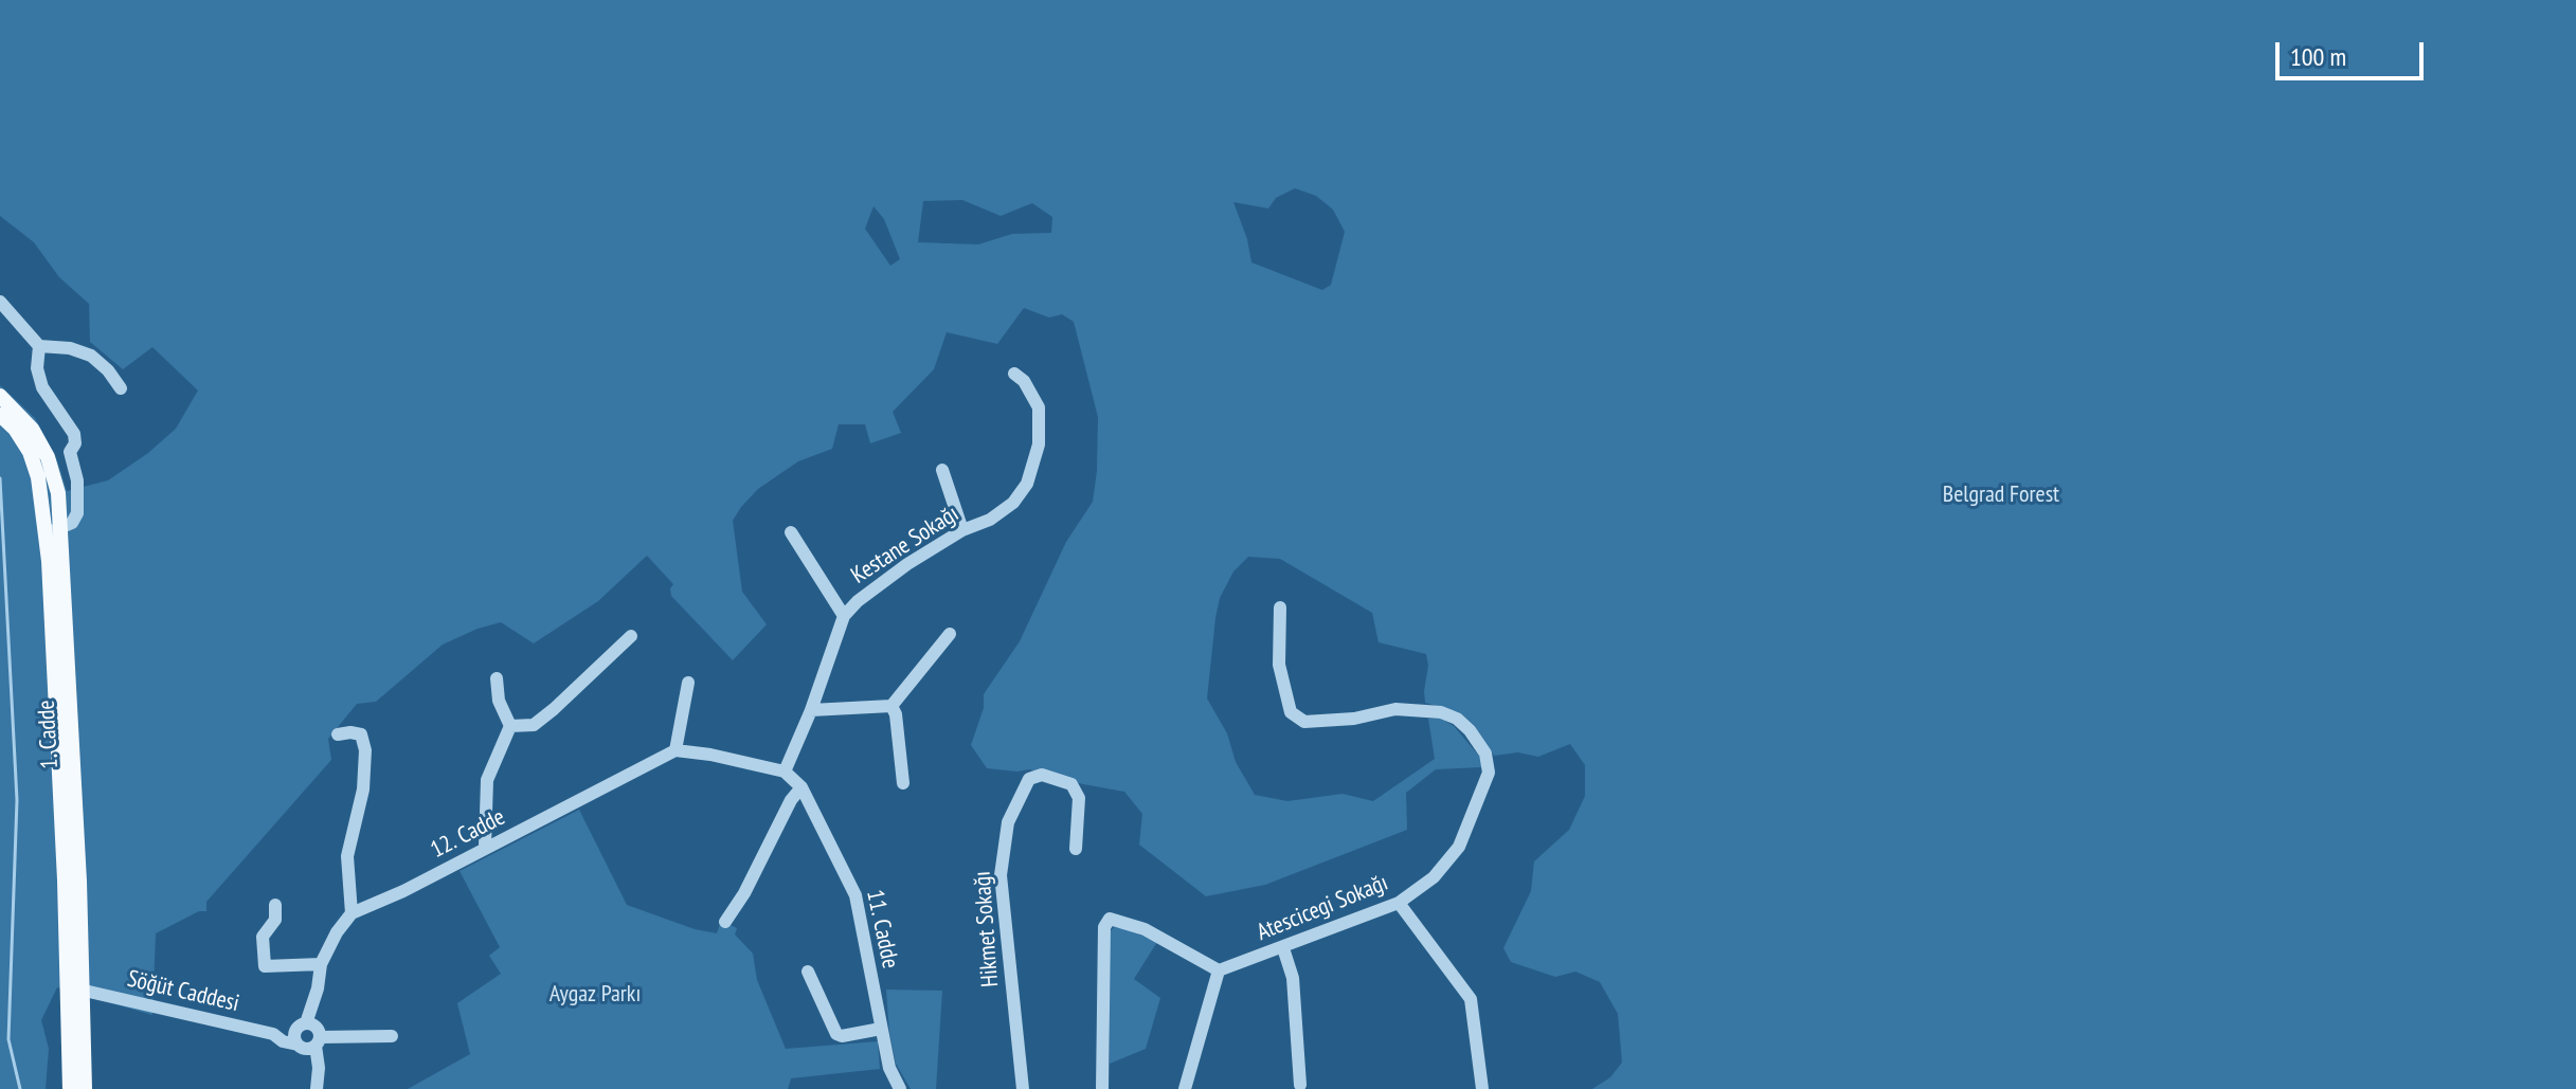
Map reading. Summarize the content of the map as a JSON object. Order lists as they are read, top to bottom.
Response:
{
  "streets": {
    "main road": ["1. Cadde"],
    "street": [
      "Kestane Sokağı",
      "12. Cadde",
      "Atescicegi Sokağı",
      "11. Cadde",
      "Hikmet Sokağı",
      "Söğüt Caddesi"
    ]
  },
  "crossings": [
    ["1. Cadde", "Söğüt Caddesi"]
  ],
  "parks": ["Belgrad Forest", "Aygaz Parkı"],
  "scale_bar": "100 m"
}
